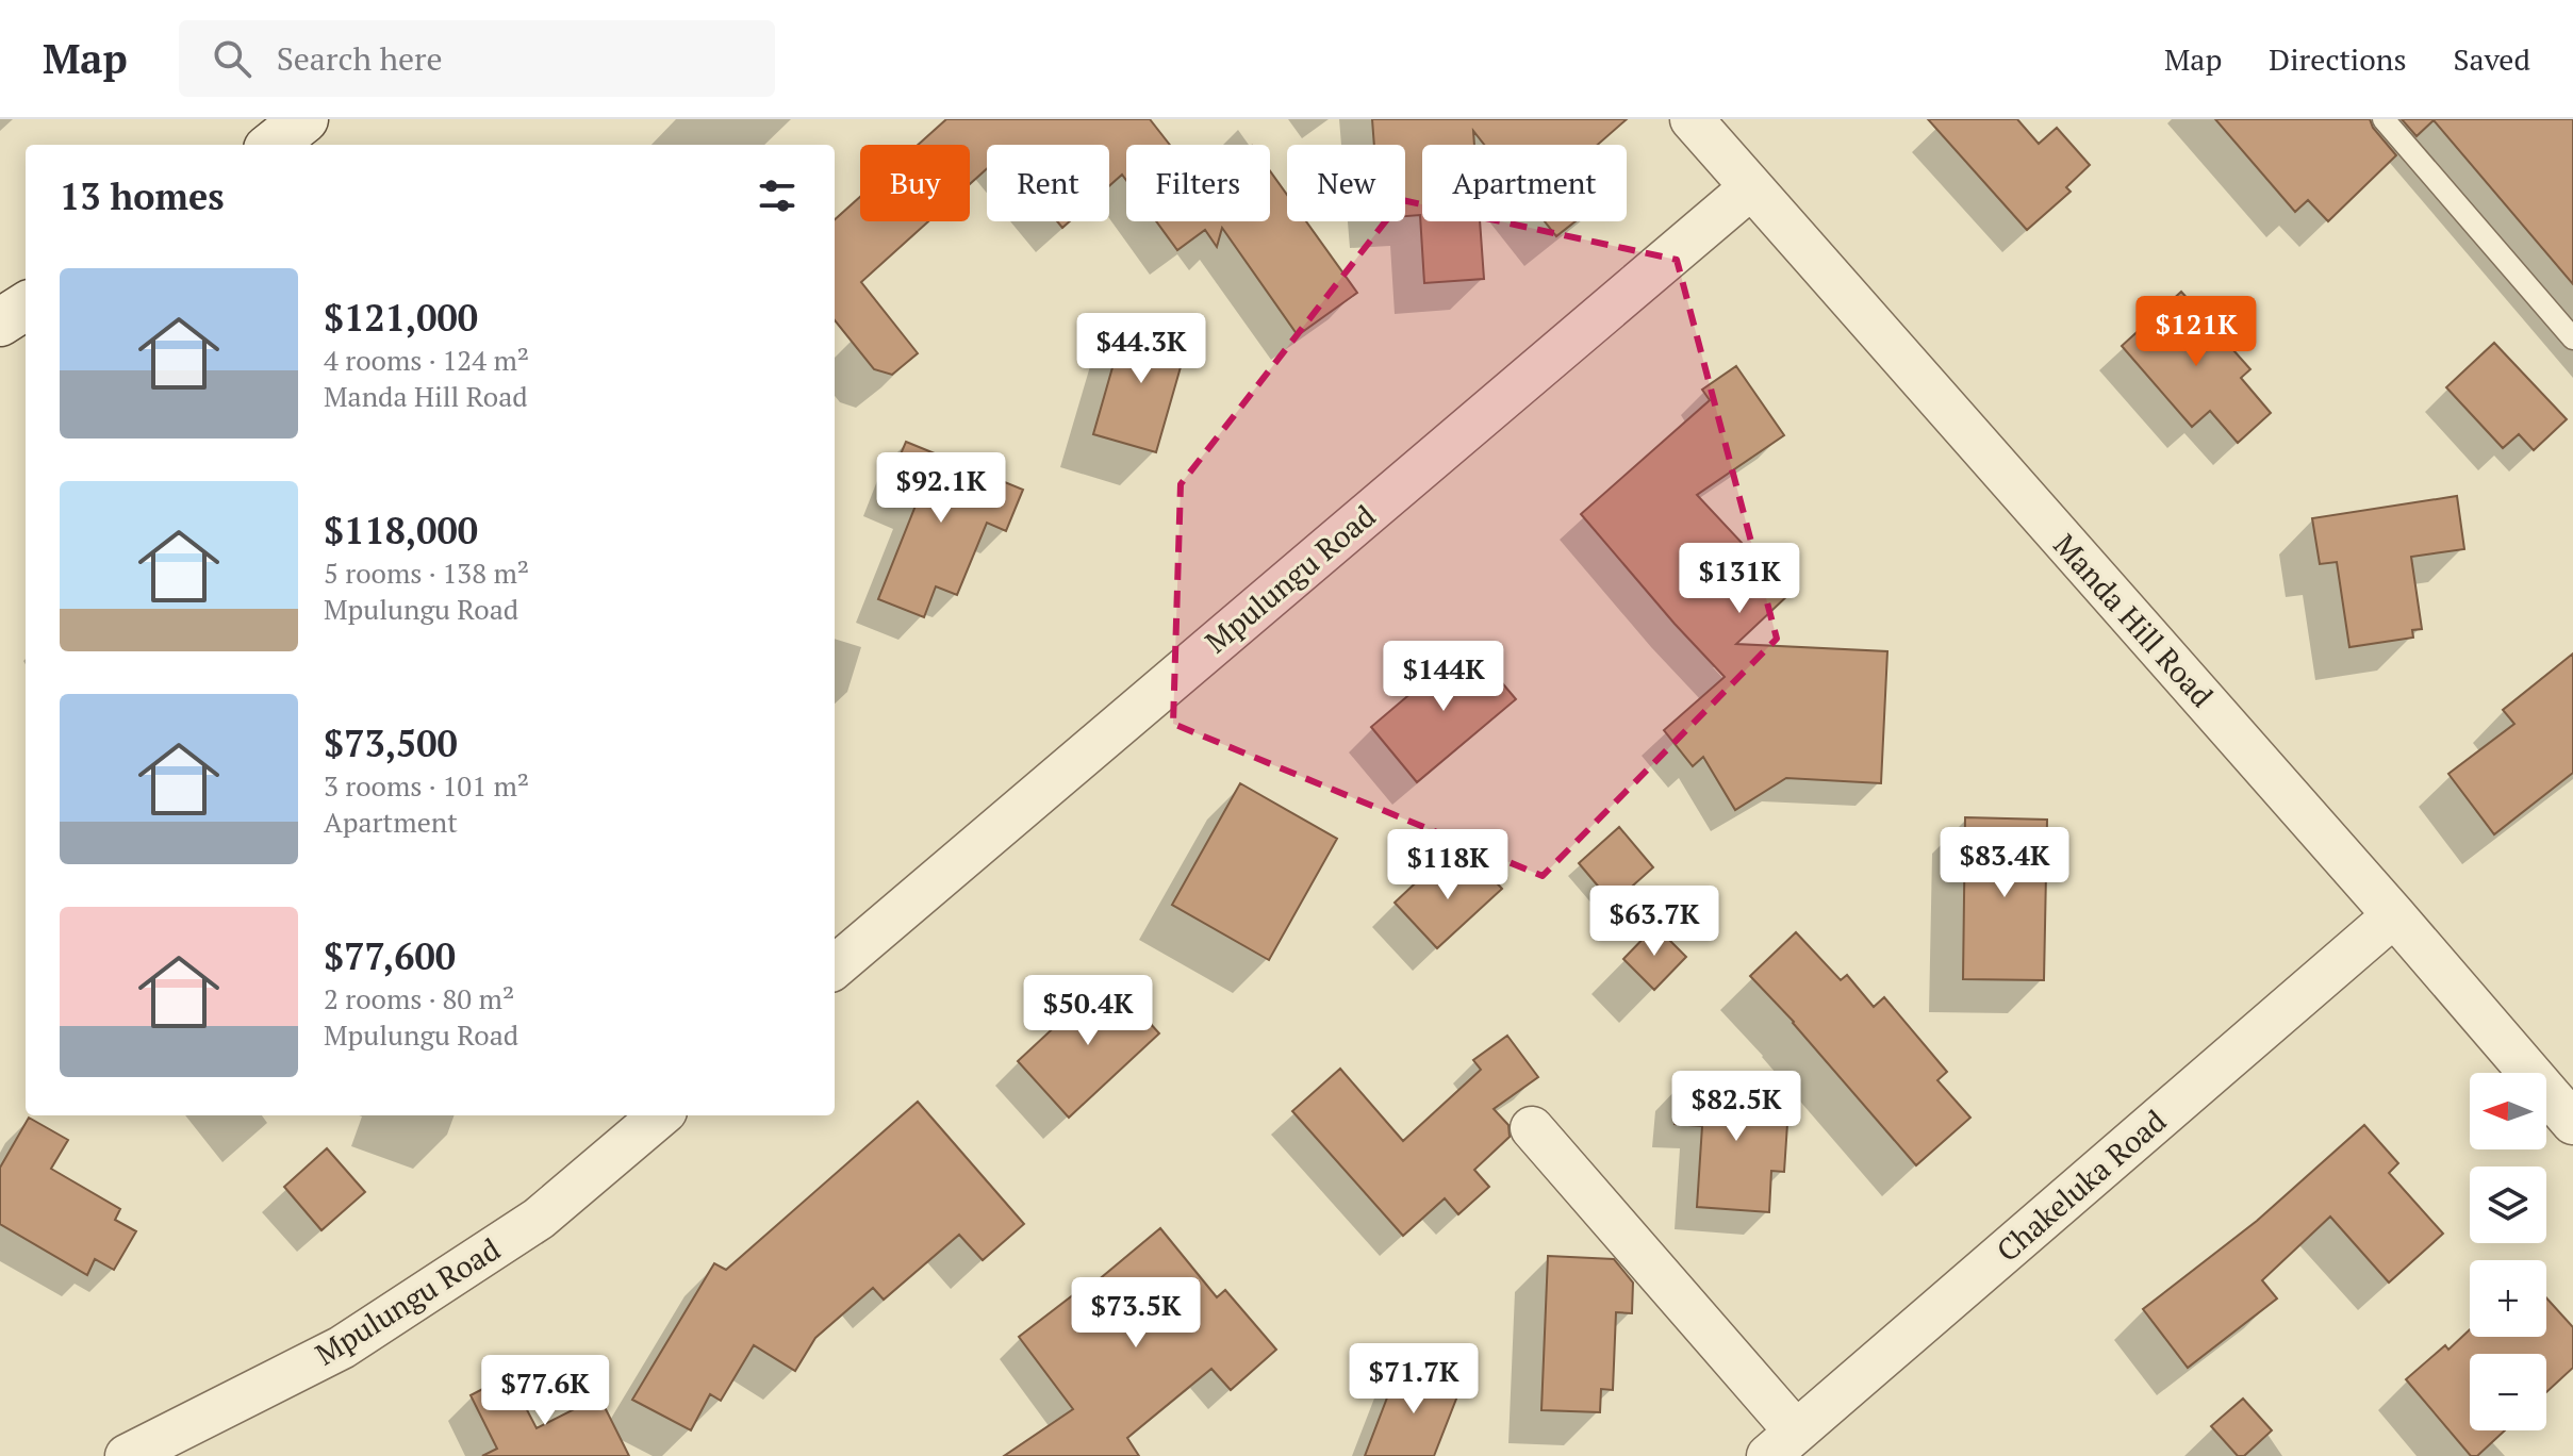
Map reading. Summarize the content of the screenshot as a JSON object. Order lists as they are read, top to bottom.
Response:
{
  "streets": {
    "street": ["Mpulungu Road", "Manda Hill Road", "Chakeluka Road"]
  },
  "crossings": [
    ["Mpulungu Road", "Manda Hill Road"],
    ["Manda Hill Road", "Chakeluka Road"]
  ],
  "north": "left",
  "page": {
    "header": "Map",
    "search": "Search here",
    "nav": ["Map", "Directions", "Saved"],
    "chip": [
      "Buy",
      "Rent",
      "Filters",
      "New",
      "Apartment"
    ],
    "heading": "13 homes",
    "list": [
      {
        "name": "$121,000",
        "note": "4 rooms · 124 m² · Manda Hill Road"
      },
      {
        "name": "$118,000",
        "note": "5 rooms · 138 m² · Mpulungu Road"
      },
      {
        "name": "$73,500",
        "note": "3 rooms · 101 m² · Apartment"
      },
      {
        "name": "$77,600",
        "note": "2 rooms · 80 m² · Mpulungu Road"
      }
    ],
    "price": [
      "$121K",
      "$44.3K",
      "$92.1K",
      "$131K",
      "$144K",
      "$83.4K",
      "$118K",
      "$63.7K",
      "$50.4K",
      "$82.5K",
      "$73.5K",
      "$71.7K",
      "$77.6K"
    ],
    "map_buttons": ["+", "−"]
  }
}
